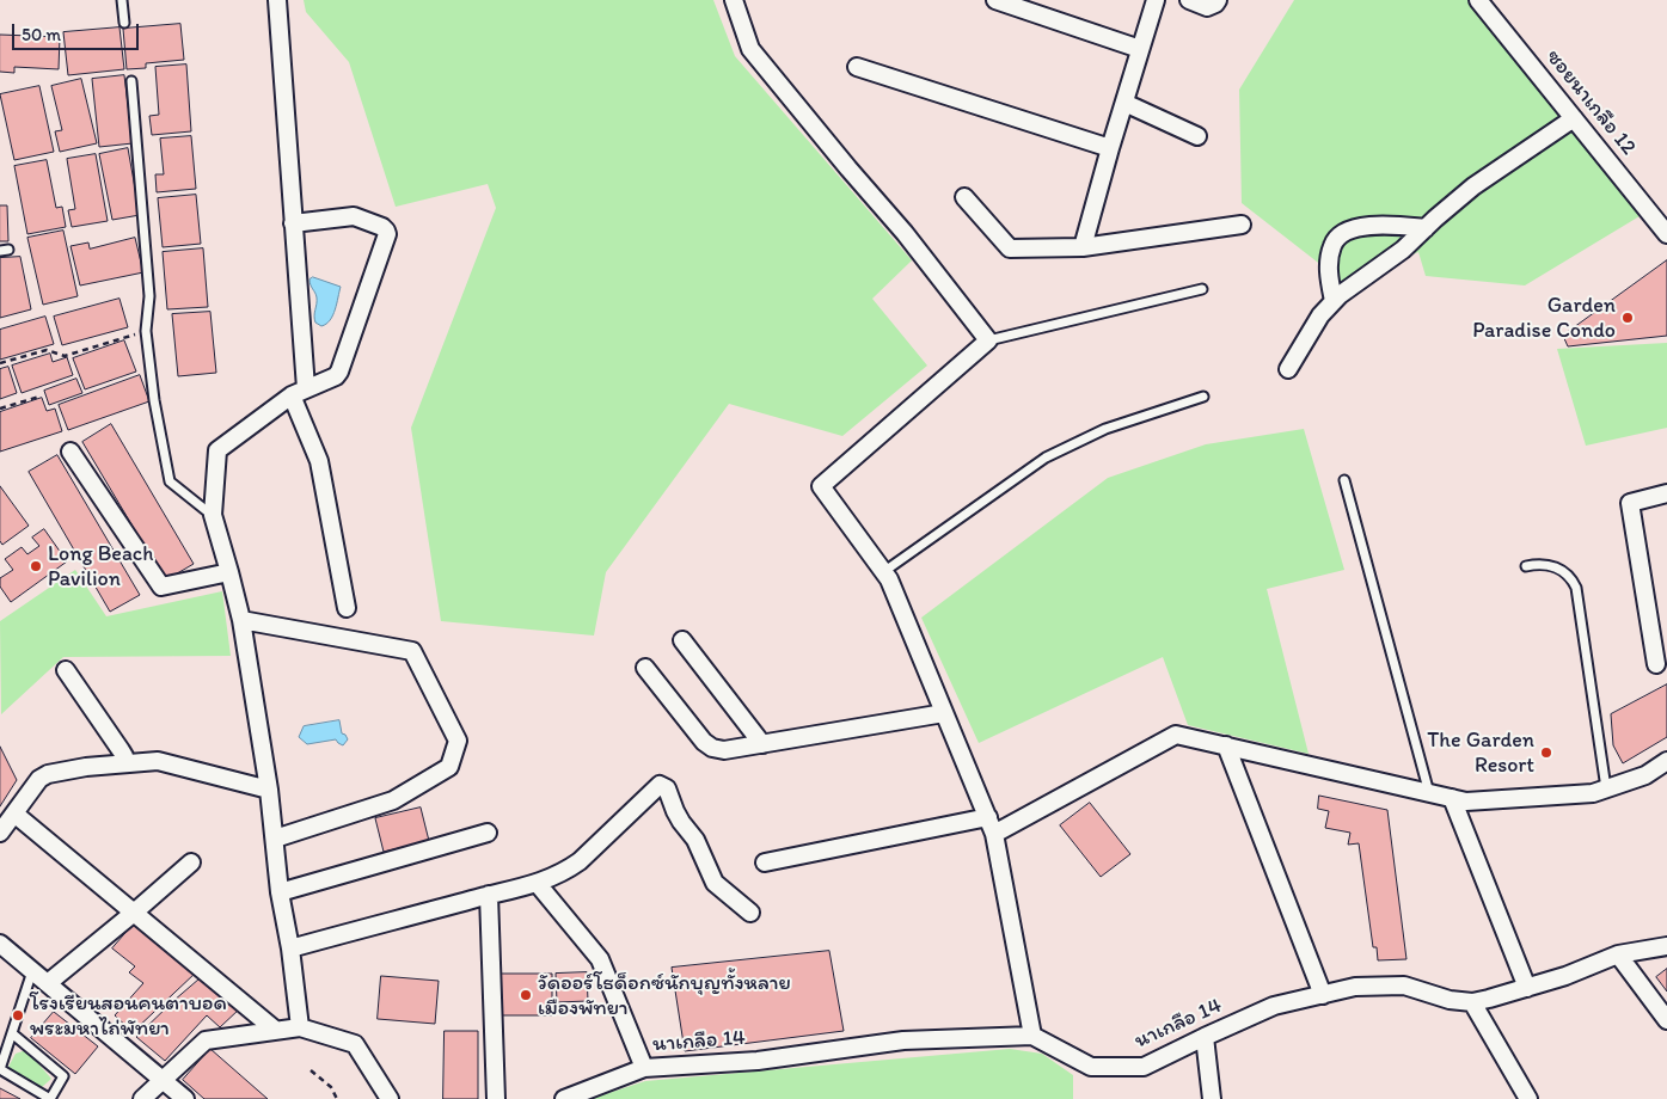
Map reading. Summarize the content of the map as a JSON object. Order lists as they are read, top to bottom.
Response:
{
  "streets": {
    "street": ["ซอยนาเกลือ 12", "นาเกลือ 14"]
  },
  "places": [
    "Garden Paradise Condo",
    "Long Beach Pavilion",
    "The Garden Resort",
    "วัดออร์โธด็อกซ์นักบุญทั้งหลาย เมืองพัทยา",
    "โรงเรียนสอนคนตาบอด พระมหาไถ่พัทยา"
  ],
  "scale_bar": "50 m"
}
